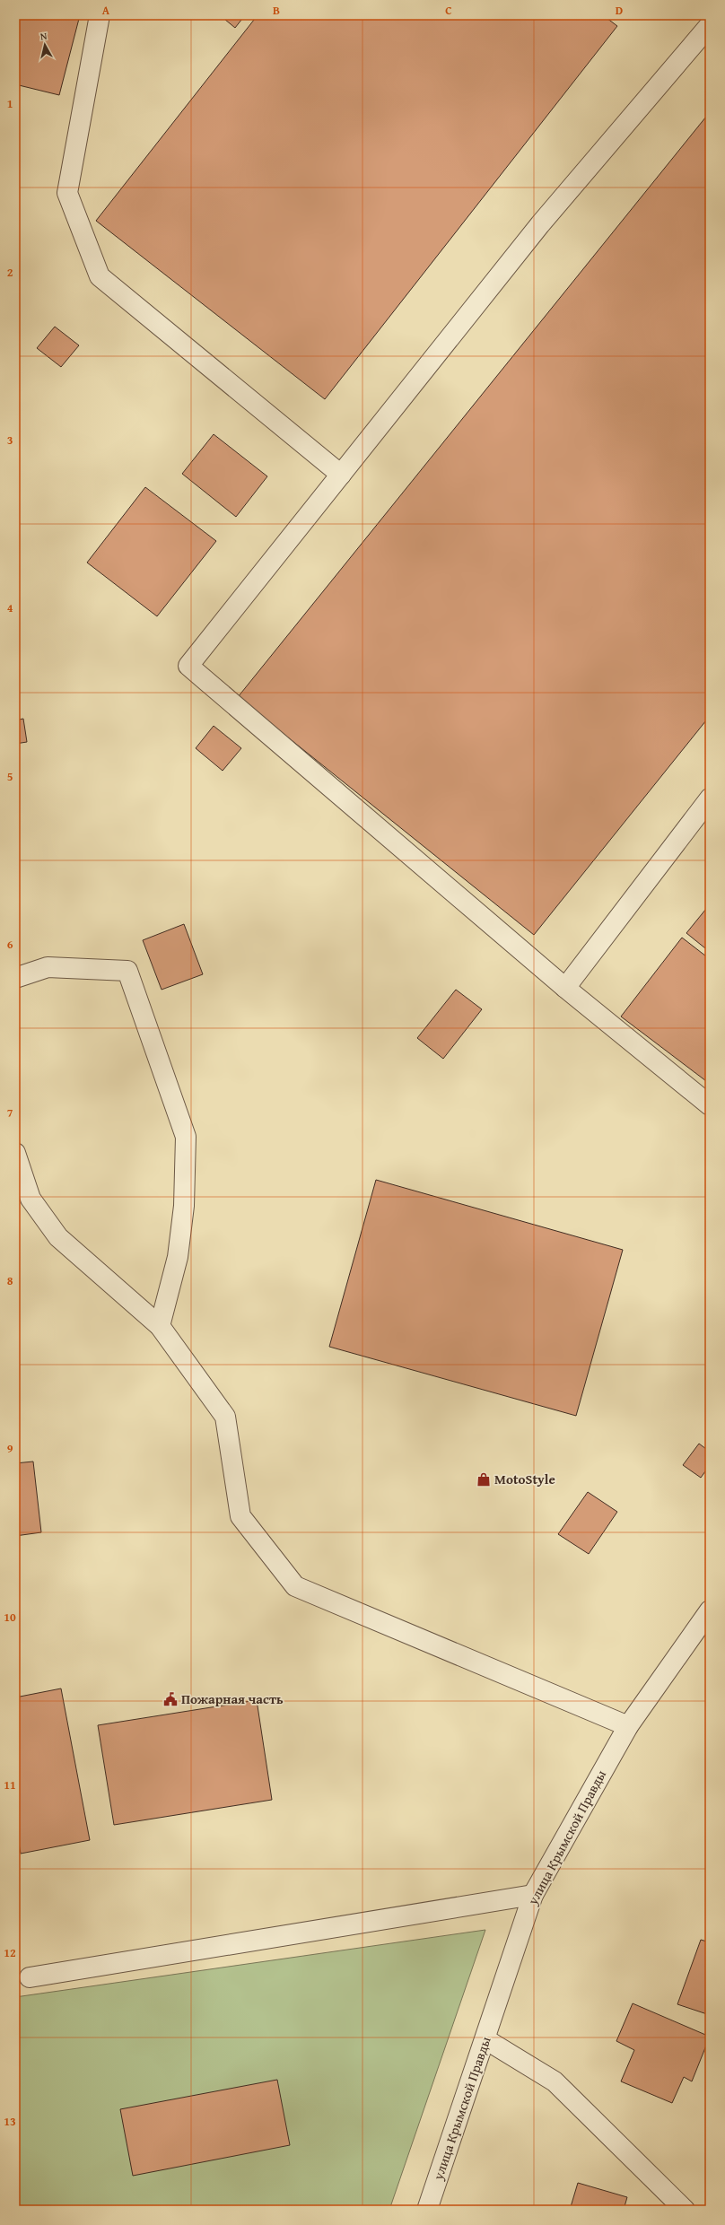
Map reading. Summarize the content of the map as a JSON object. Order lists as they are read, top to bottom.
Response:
{
  "streets": {
    "street": ["улица Крымской Правды"]
  },
  "places": {
    "shop": ["MotoStyle"],
    "public building": ["Пожарная часть"]
  },
  "north": "top",
  "grid": {
    "columns": [
      "A",
      "B",
      "C",
      "D"
    ],
    "rows": [
      "1",
      "2",
      "3",
      "4",
      "5",
      "6",
      "7",
      "8",
      "9",
      "10",
      "11",
      "12",
      "13"
    ]
  }
}
